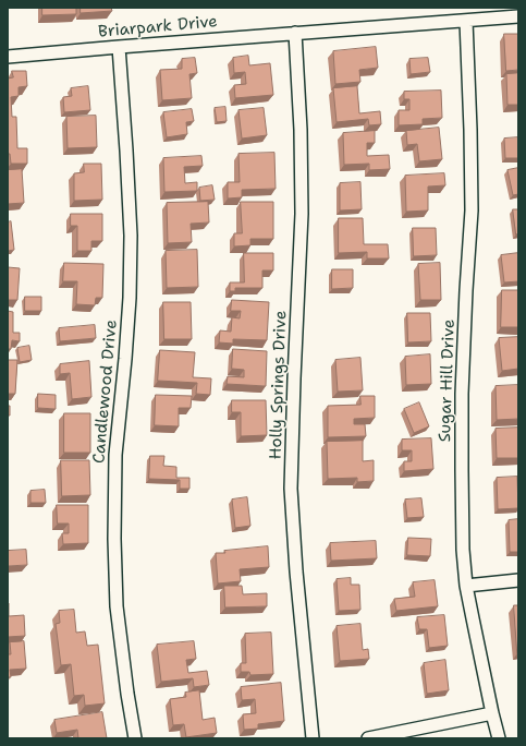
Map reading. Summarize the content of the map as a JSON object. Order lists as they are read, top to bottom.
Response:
{
  "streets": {
    "street": [
      "Briarpark Drive",
      "Sugar Hill Drive",
      "Holly Springs Drive",
      "Candlewood Drive"
    ]
  },
  "crossings": [
    ["Briarpark Drive", "Sugar Hill Drive"],
    ["Briarpark Drive", "Holly Springs Drive"],
    ["Briarpark Drive", "Candlewood Drive"]
  ]
}
